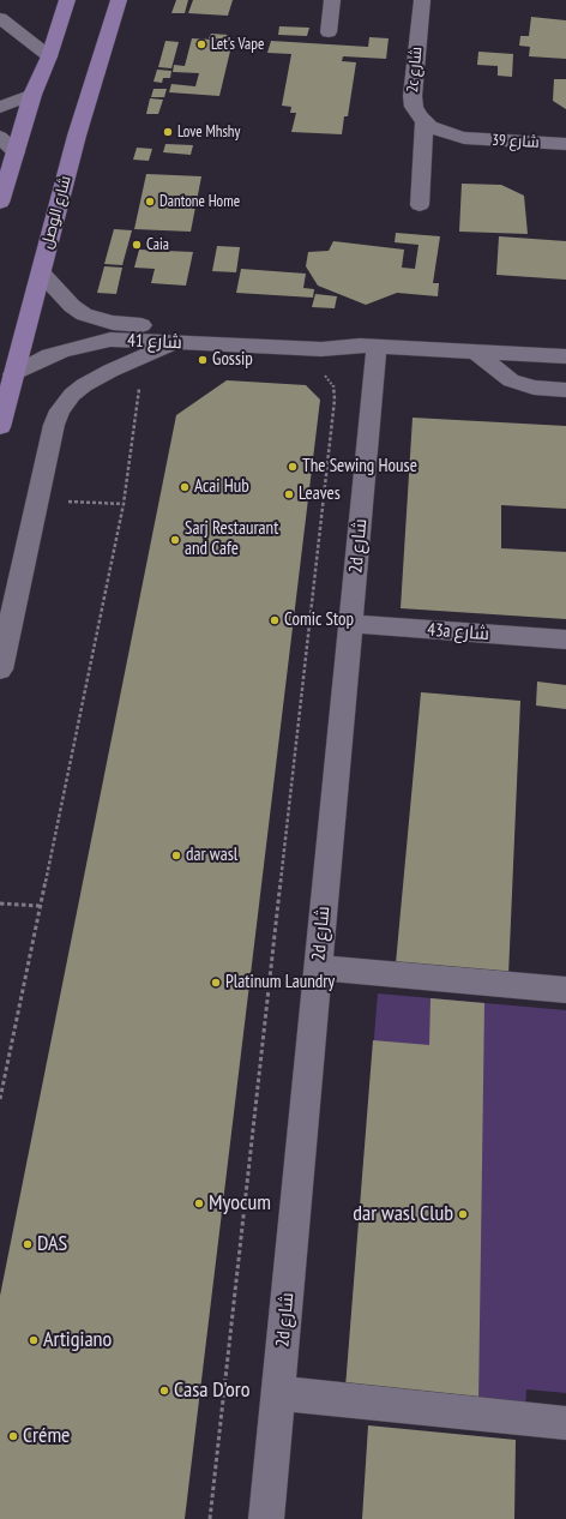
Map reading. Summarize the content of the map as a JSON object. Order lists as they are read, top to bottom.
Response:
{
  "streets": {
    "main road": ["شارع الوصل"],
    "street": [
      "2c شارع",
      "شارع 39",
      "شارع 41",
      "2d شارع",
      "43a شارع"
    ]
  },
  "crossings": [
    ["2c شارع", "شارع 39"],
    ["شارع الوصل", "شارع 41"],
    ["شارع 41", "2d شارع"],
    ["2d شارع", "43a شارع"]
  ],
  "places": [
    "Let's Vape",
    "Love Mhshy",
    "Dantone Home",
    "Caia",
    "Gossip",
    "The Sewing House",
    "Acai Hub",
    "Leaves",
    "Sarj Restaurant and Cafe",
    "Comic Stop",
    "dar wasl",
    "Platinum Laundry",
    "Myocum",
    "dar wasl Club",
    "DAS",
    "Artigiano",
    "Casa D'oro",
    "Créme"
  ]
}
